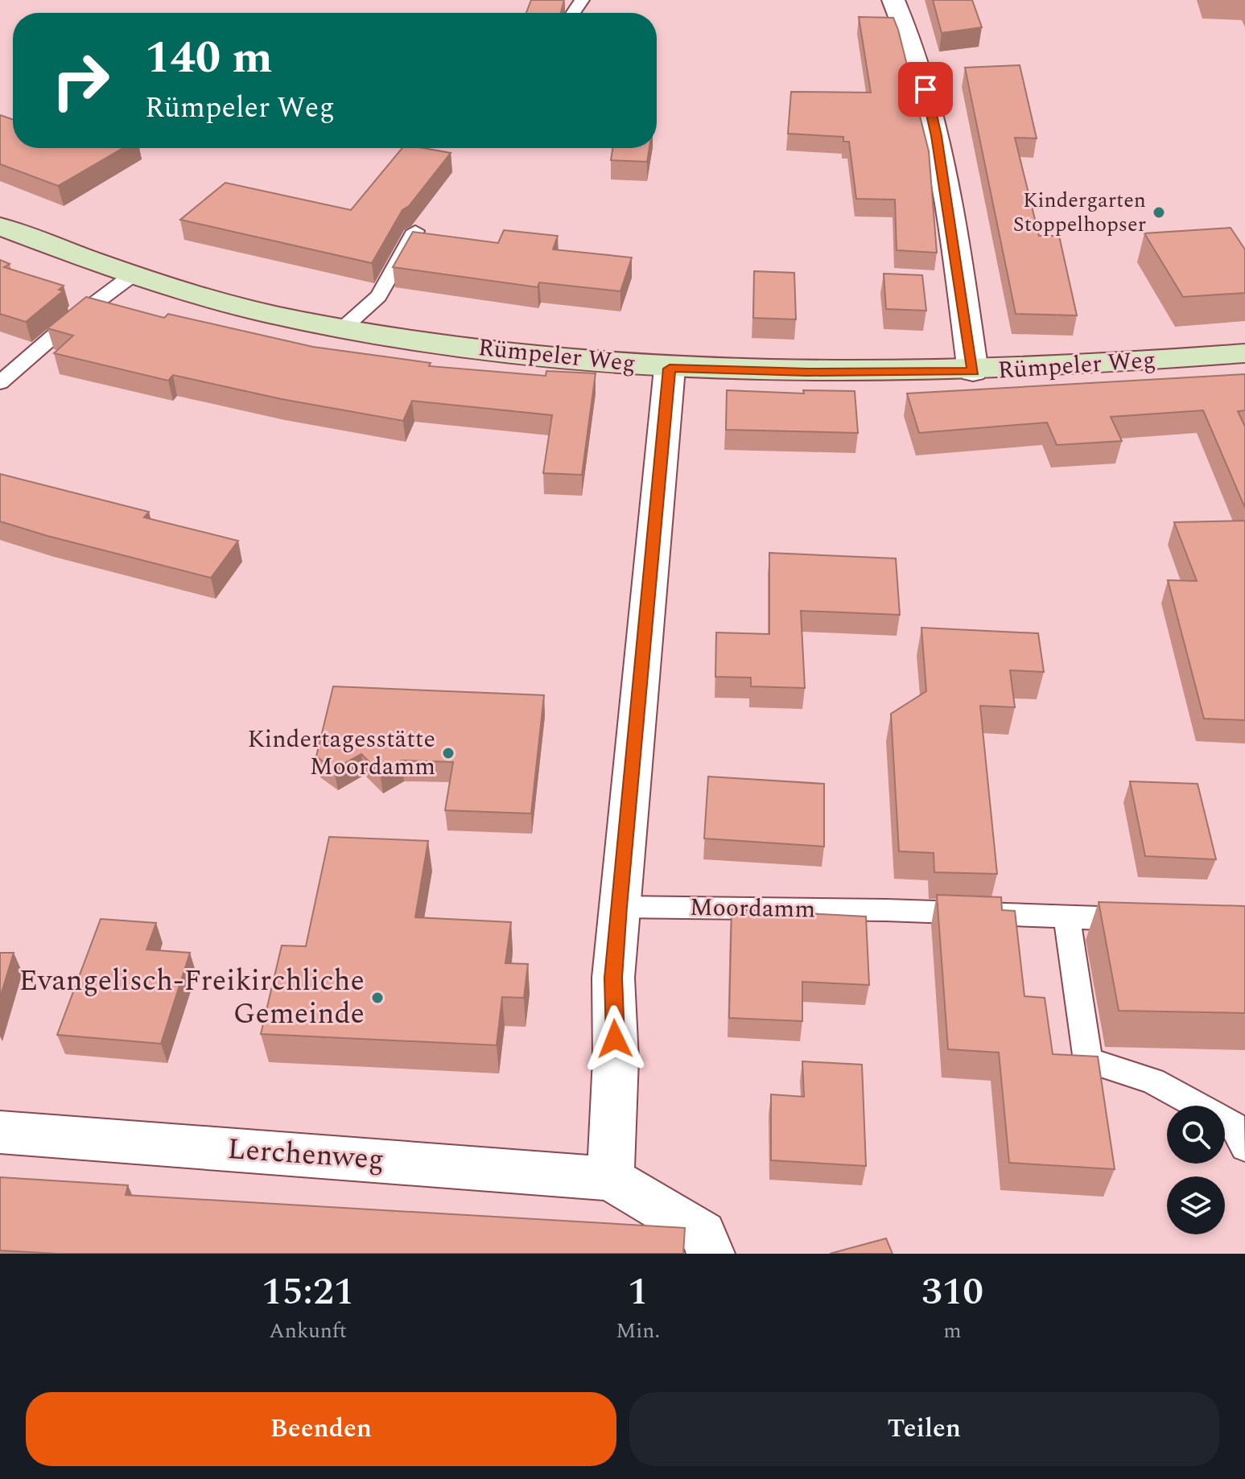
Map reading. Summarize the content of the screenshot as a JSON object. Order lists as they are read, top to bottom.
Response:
{
  "streets": {
    "street": ["Rümpeler Weg", "Lerchenweg"],
    "lane": ["Moordamm"]
  },
  "places": ["Kindergarten Stoppelhopser", "Kindertagesstätte Moordamm", "Evangelisch-Freikirchliche Gemeinde"],
  "page": {
    "turn": ["140 m", "Rümpeler Weg"],
    "eta": [
      "15:21",
      "Ankunft",
      "1",
      "Min.",
      "310",
      "m"
    ],
    "buttons": ["Beenden", "Teilen"]
  }
}
